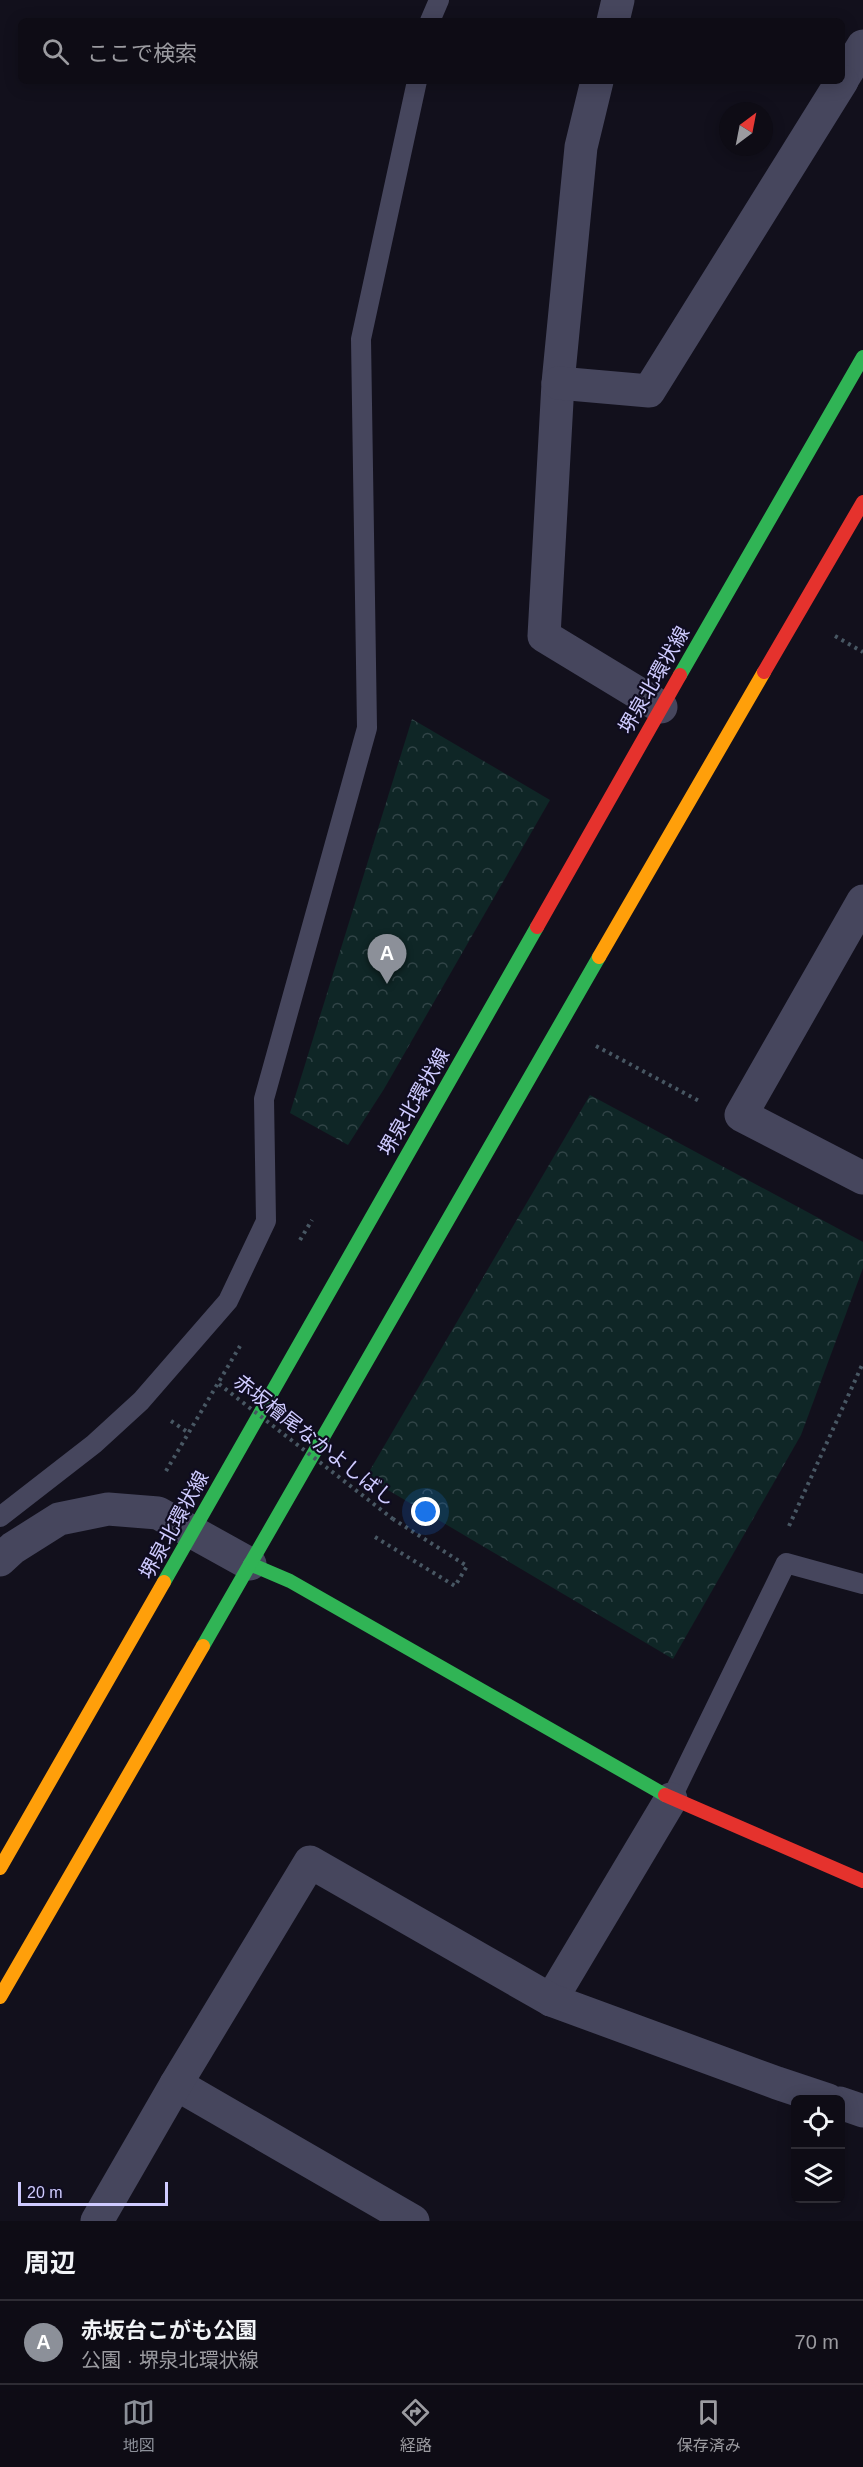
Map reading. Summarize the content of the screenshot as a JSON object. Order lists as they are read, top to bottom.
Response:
{
  "streets": {
    "main road": ["堺泉北環状線"],
    "path": ["赤坂檜尾なかよしばし"]
  },
  "scale_bar": "20 m",
  "north": "top right",
  "page": {
    "search": "ここで検索",
    "pins": "A",
    "scale": "20 m",
    "heading": "周辺",
    "list": [
      {
        "mark": "A",
        "name": "赤坂台こがも公園",
        "note": "公園 · 堺泉北環状線",
        "value": "70 m"
      }
    ],
    "nav": ["地図", "経路", "保存済み"]
  }
}
